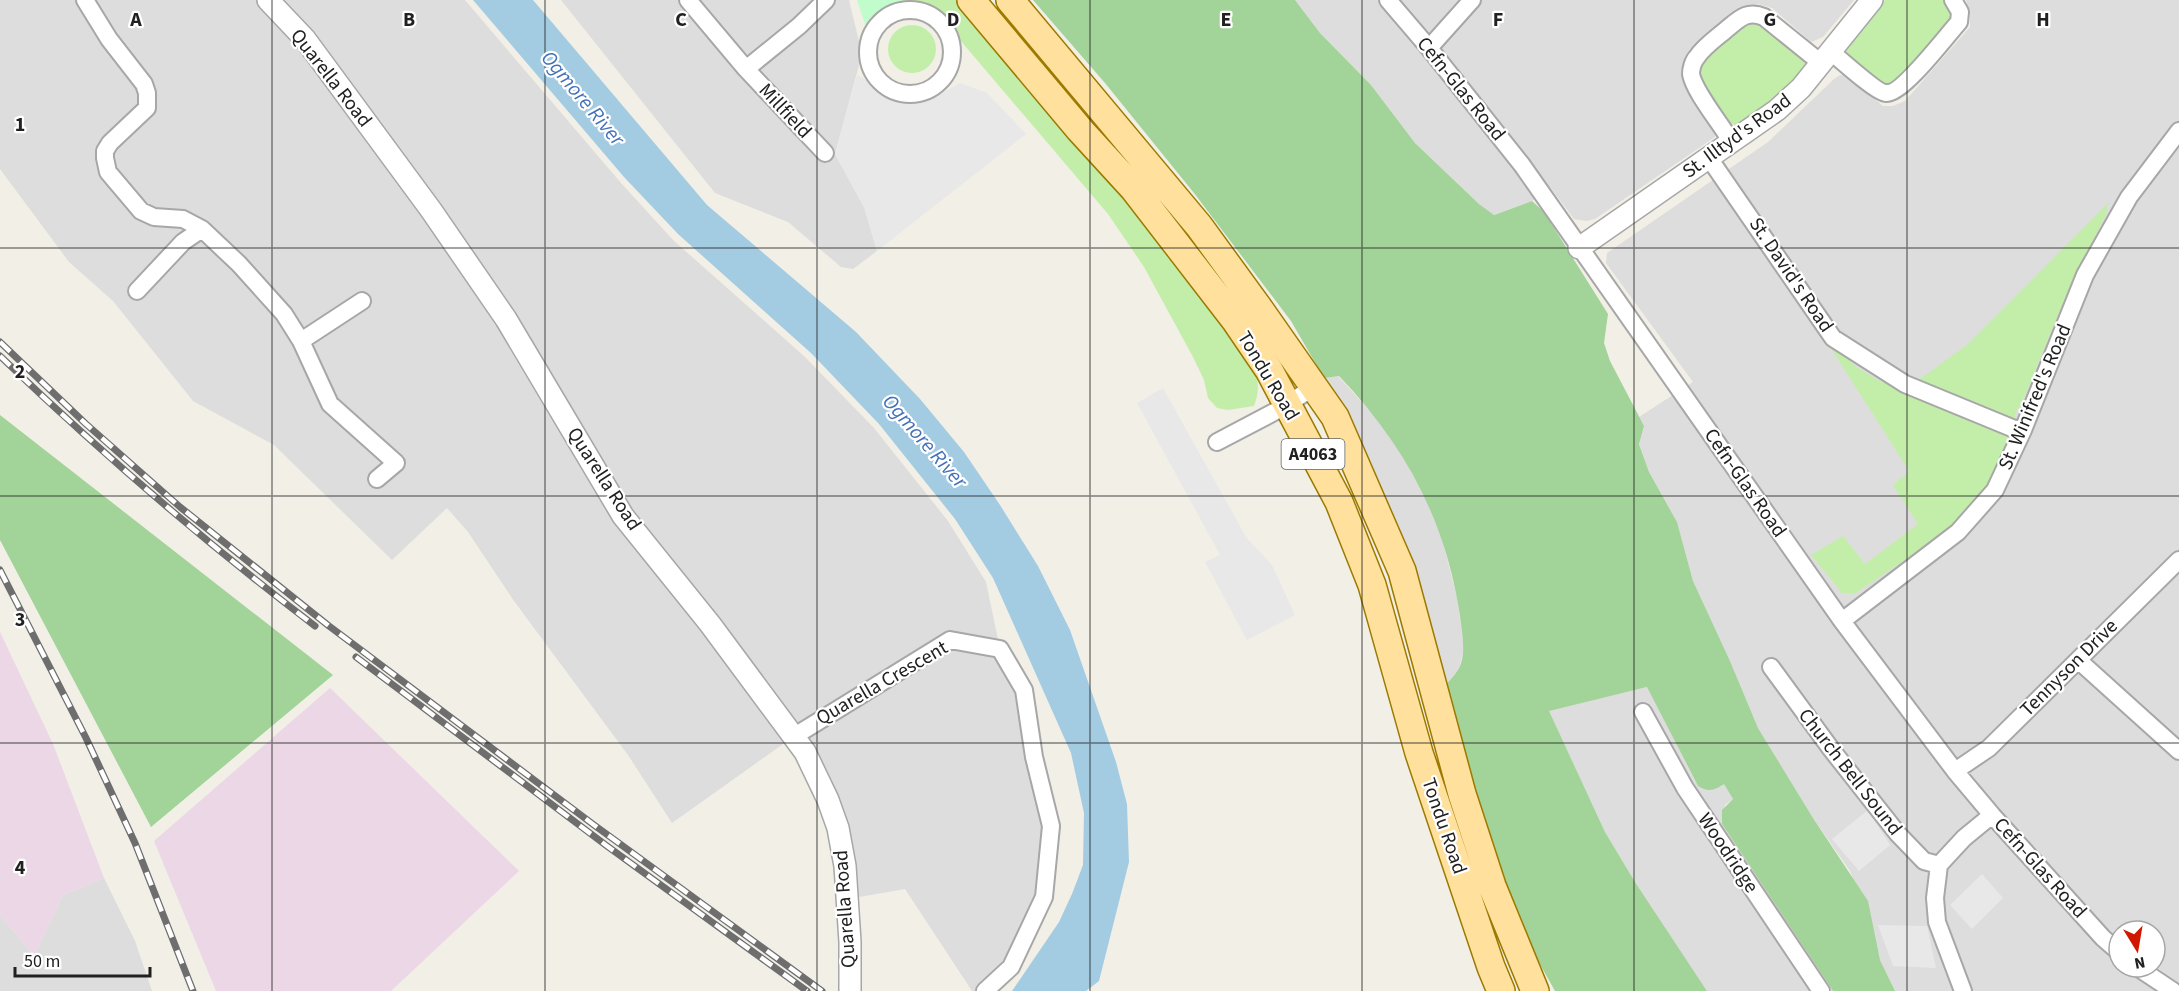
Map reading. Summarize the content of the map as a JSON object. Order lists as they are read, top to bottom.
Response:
{
  "streets": {
    "main road": ["Tondu Road", "A4063"],
    "street": [
      "Quarella Road",
      "Cefn-Glas Road",
      "Millfield",
      "St. Illtyd's Road",
      "St. David's Road",
      "St. Winifred's Road",
      "Tennyson Drive",
      "Quarella Crescent",
      "Church Bell Sound",
      "Woodridge"
    ]
  },
  "crossings": [
    ["Quarella Road", "Quarella Crescent"],
    ["Cefn-Glas Road", "St. Illtyd's Road"],
    ["Cefn-Glas Road", "St. Winifred's Road"],
    ["Cefn-Glas Road", "Tennyson Drive"],
    ["St. Illtyd's Road", "St. David's Road"],
    ["St. David's Road", "St. Winifred's Road"]
  ],
  "water": ["Ogmore River"],
  "scale_bar": "50 m",
  "north": "bottom",
  "grid": {
    "columns": [
      "A",
      "B",
      "C",
      "D",
      "E",
      "F",
      "G",
      "H"
    ],
    "rows": [
      "1",
      "2",
      "3",
      "4"
    ]
  }
}
